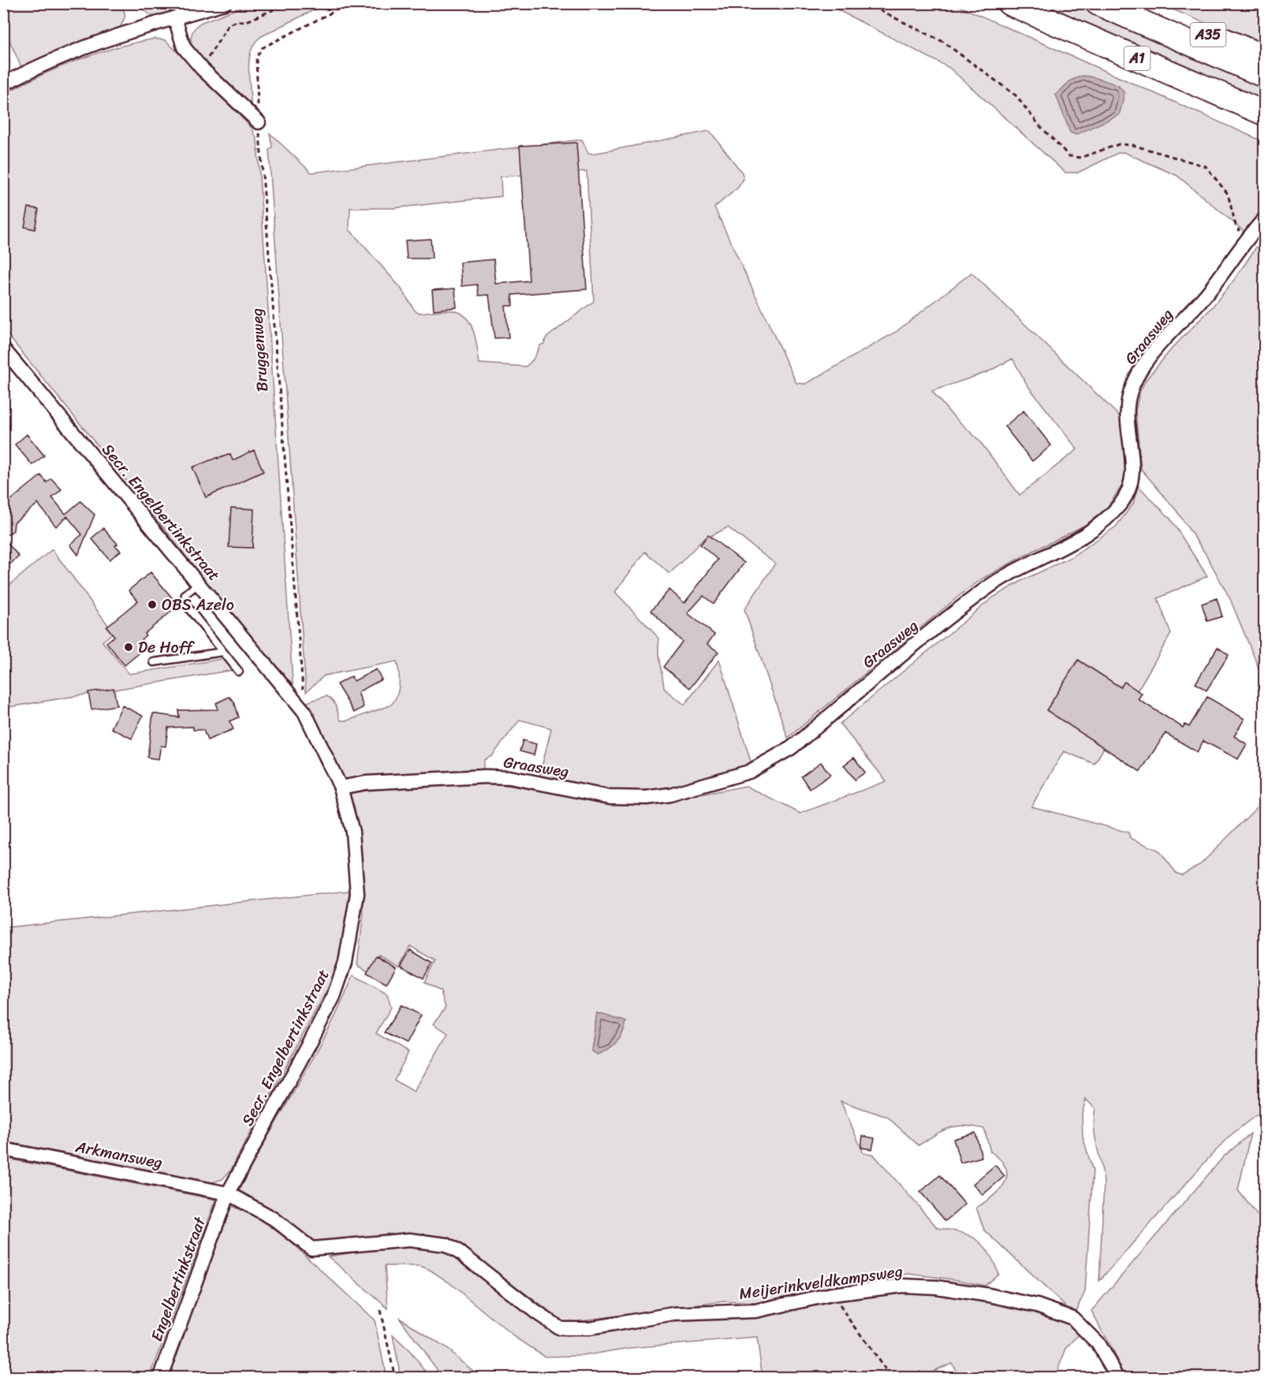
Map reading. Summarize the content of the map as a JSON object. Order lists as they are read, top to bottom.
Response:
{
  "streets": {
    "highway": ["A35", "A1"],
    "street": [
      "Graasweg",
      "Secr. Engelbertinkstraat",
      "Arkmansweg",
      "Engelbertinkstraat",
      "Meijerinkveldkampsweg"
    ],
    "path": ["Bruggenweg"]
  },
  "crossings": [
    ["A35", "A1"],
    ["Graasweg", "Secr. Engelbertinkstraat"],
    ["Bruggenweg", "Secr. Engelbertinkstraat"],
    ["Secr. Engelbertinkstraat", "Arkmansweg"],
    ["Secr. Engelbertinkstraat", "Engelbertinkstraat"],
    ["Secr. Engelbertinkstraat", "Meijerinkveldkampsweg"],
    ["Arkmansweg", "Engelbertinkstraat"],
    ["Arkmansweg", "Meijerinkveldkampsweg"],
    ["Engelbertinkstraat", "Meijerinkveldkampsweg"]
  ],
  "places": ["OBS Azelo", "De Hoff"]
}
